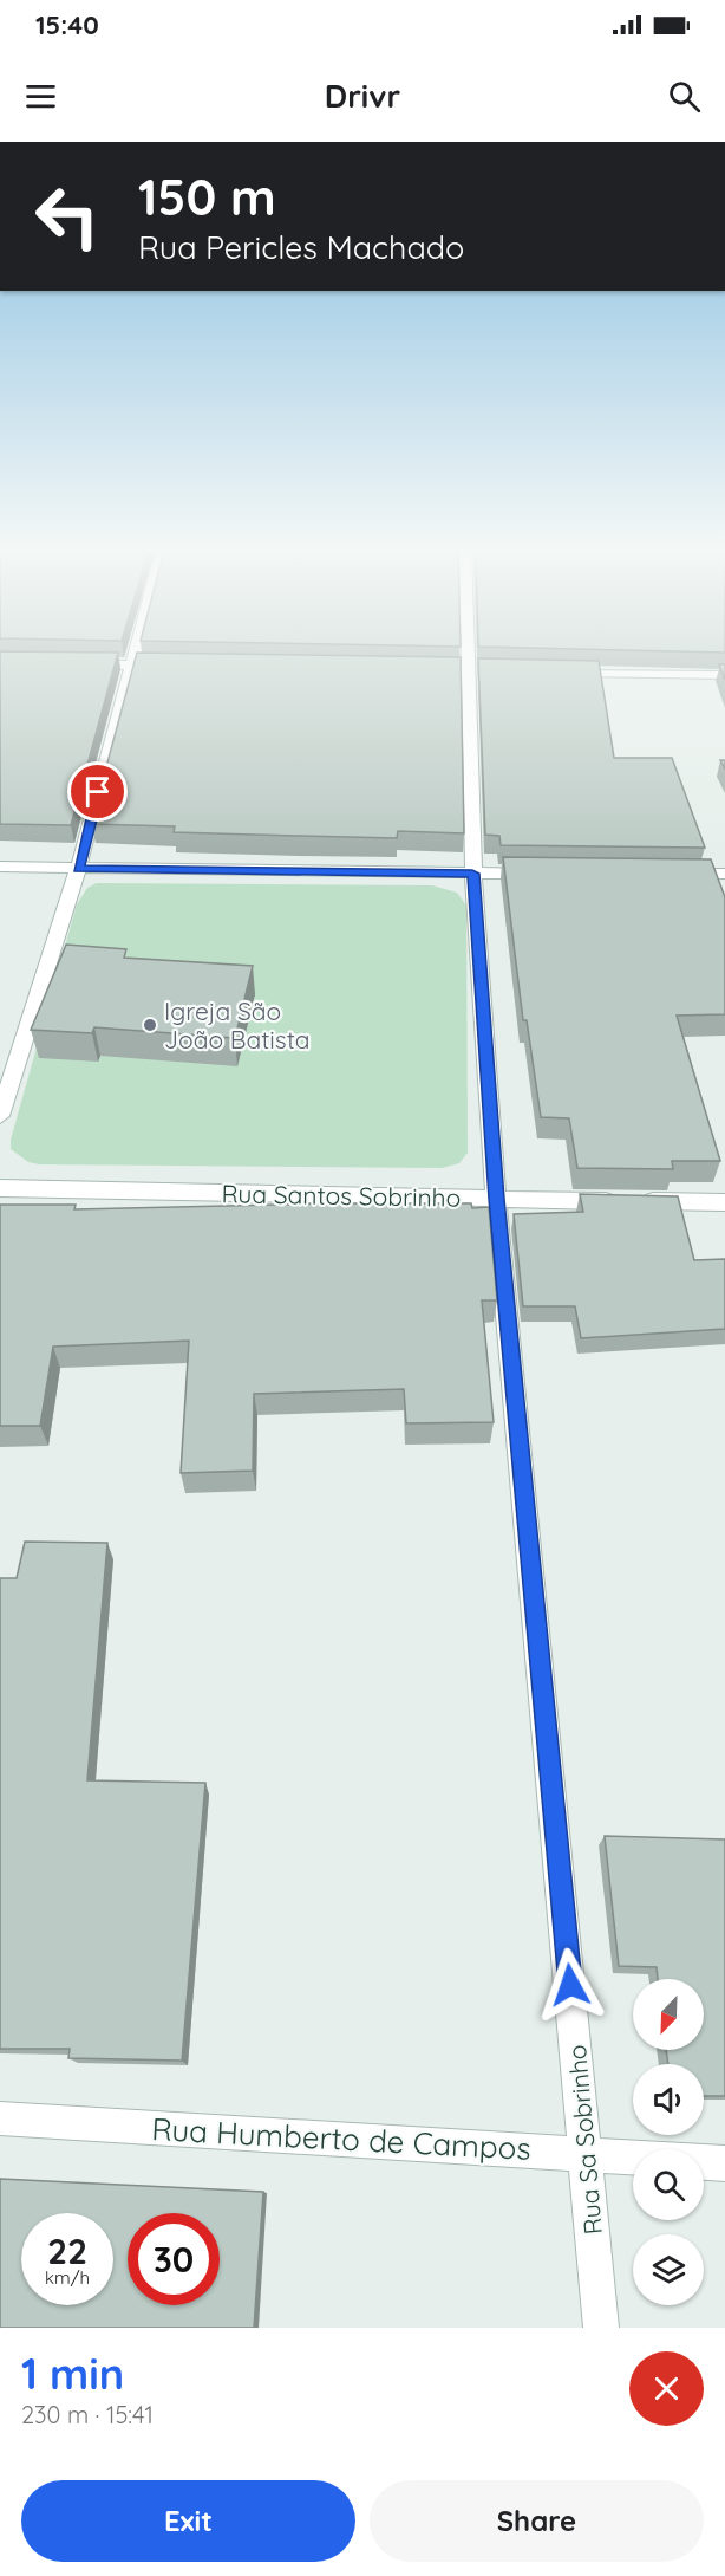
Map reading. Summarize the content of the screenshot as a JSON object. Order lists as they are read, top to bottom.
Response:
{
  "streets": {
    "street": ["Rua Santos Sobrinho", "Rua Humberto de Campos", "Rua Sa Sobrinho"]
  },
  "crossings": [
    ["Rua Santos Sobrinho", "Rua Sa Sobrinho"],
    ["Rua Humberto de Campos", "Rua Sa Sobrinho"]
  ],
  "places": ["Igreja São João Batista"],
  "north": "bottom left",
  "page": {
    "status": "15:40",
    "header": "Drivr",
    "turn": ["150 m", "Rua Pericles Machado"],
    "speed": "22 km/h",
    "limit": "30",
    "heading": ["1 min", "230 m · 15:41"],
    "buttons": ["Exit", "Share"]
  }
}
